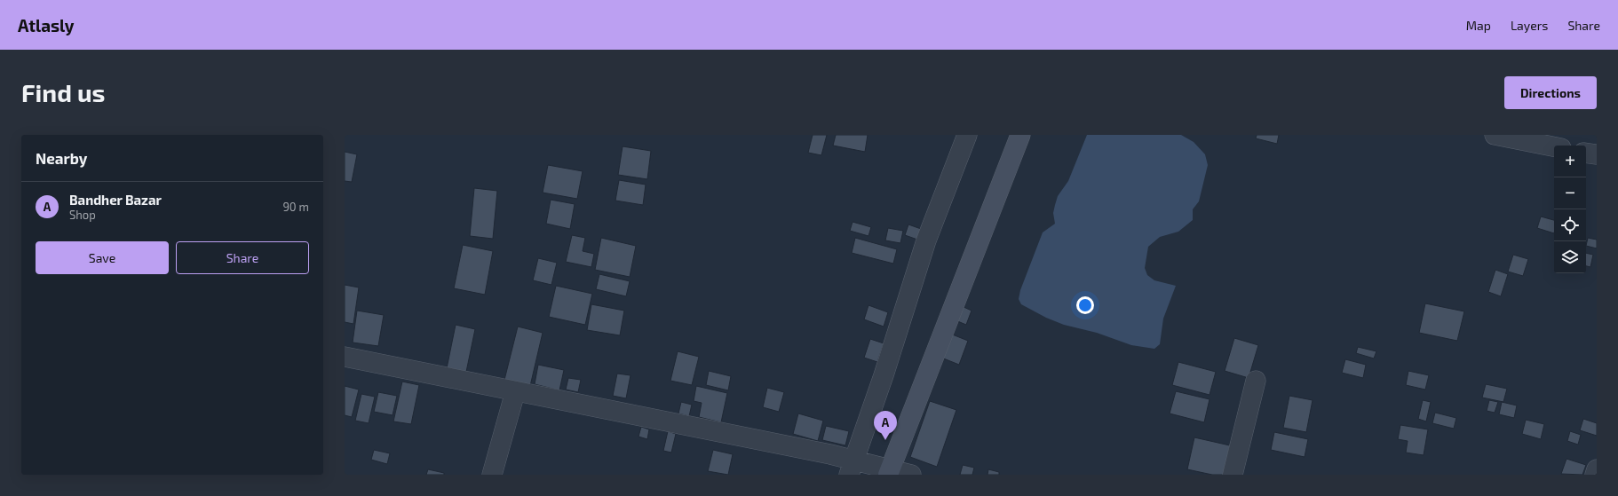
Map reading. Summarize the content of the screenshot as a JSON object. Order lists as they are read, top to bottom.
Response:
{
  "page": {
    "header": "Atlasly",
    "nav": ["Map", "Layers", "Share"],
    "buttons": [
      "Directions",
      ["Save", "Share"]
    ],
    "title": "Find us",
    "heading": "Nearby",
    "map_buttons": ["+", "−"],
    "list": [
      {
        "mark": "A",
        "name": "Bandher Bazar",
        "note": "Shop",
        "value": "90 m"
      }
    ],
    "pins": "A"
  }
}
